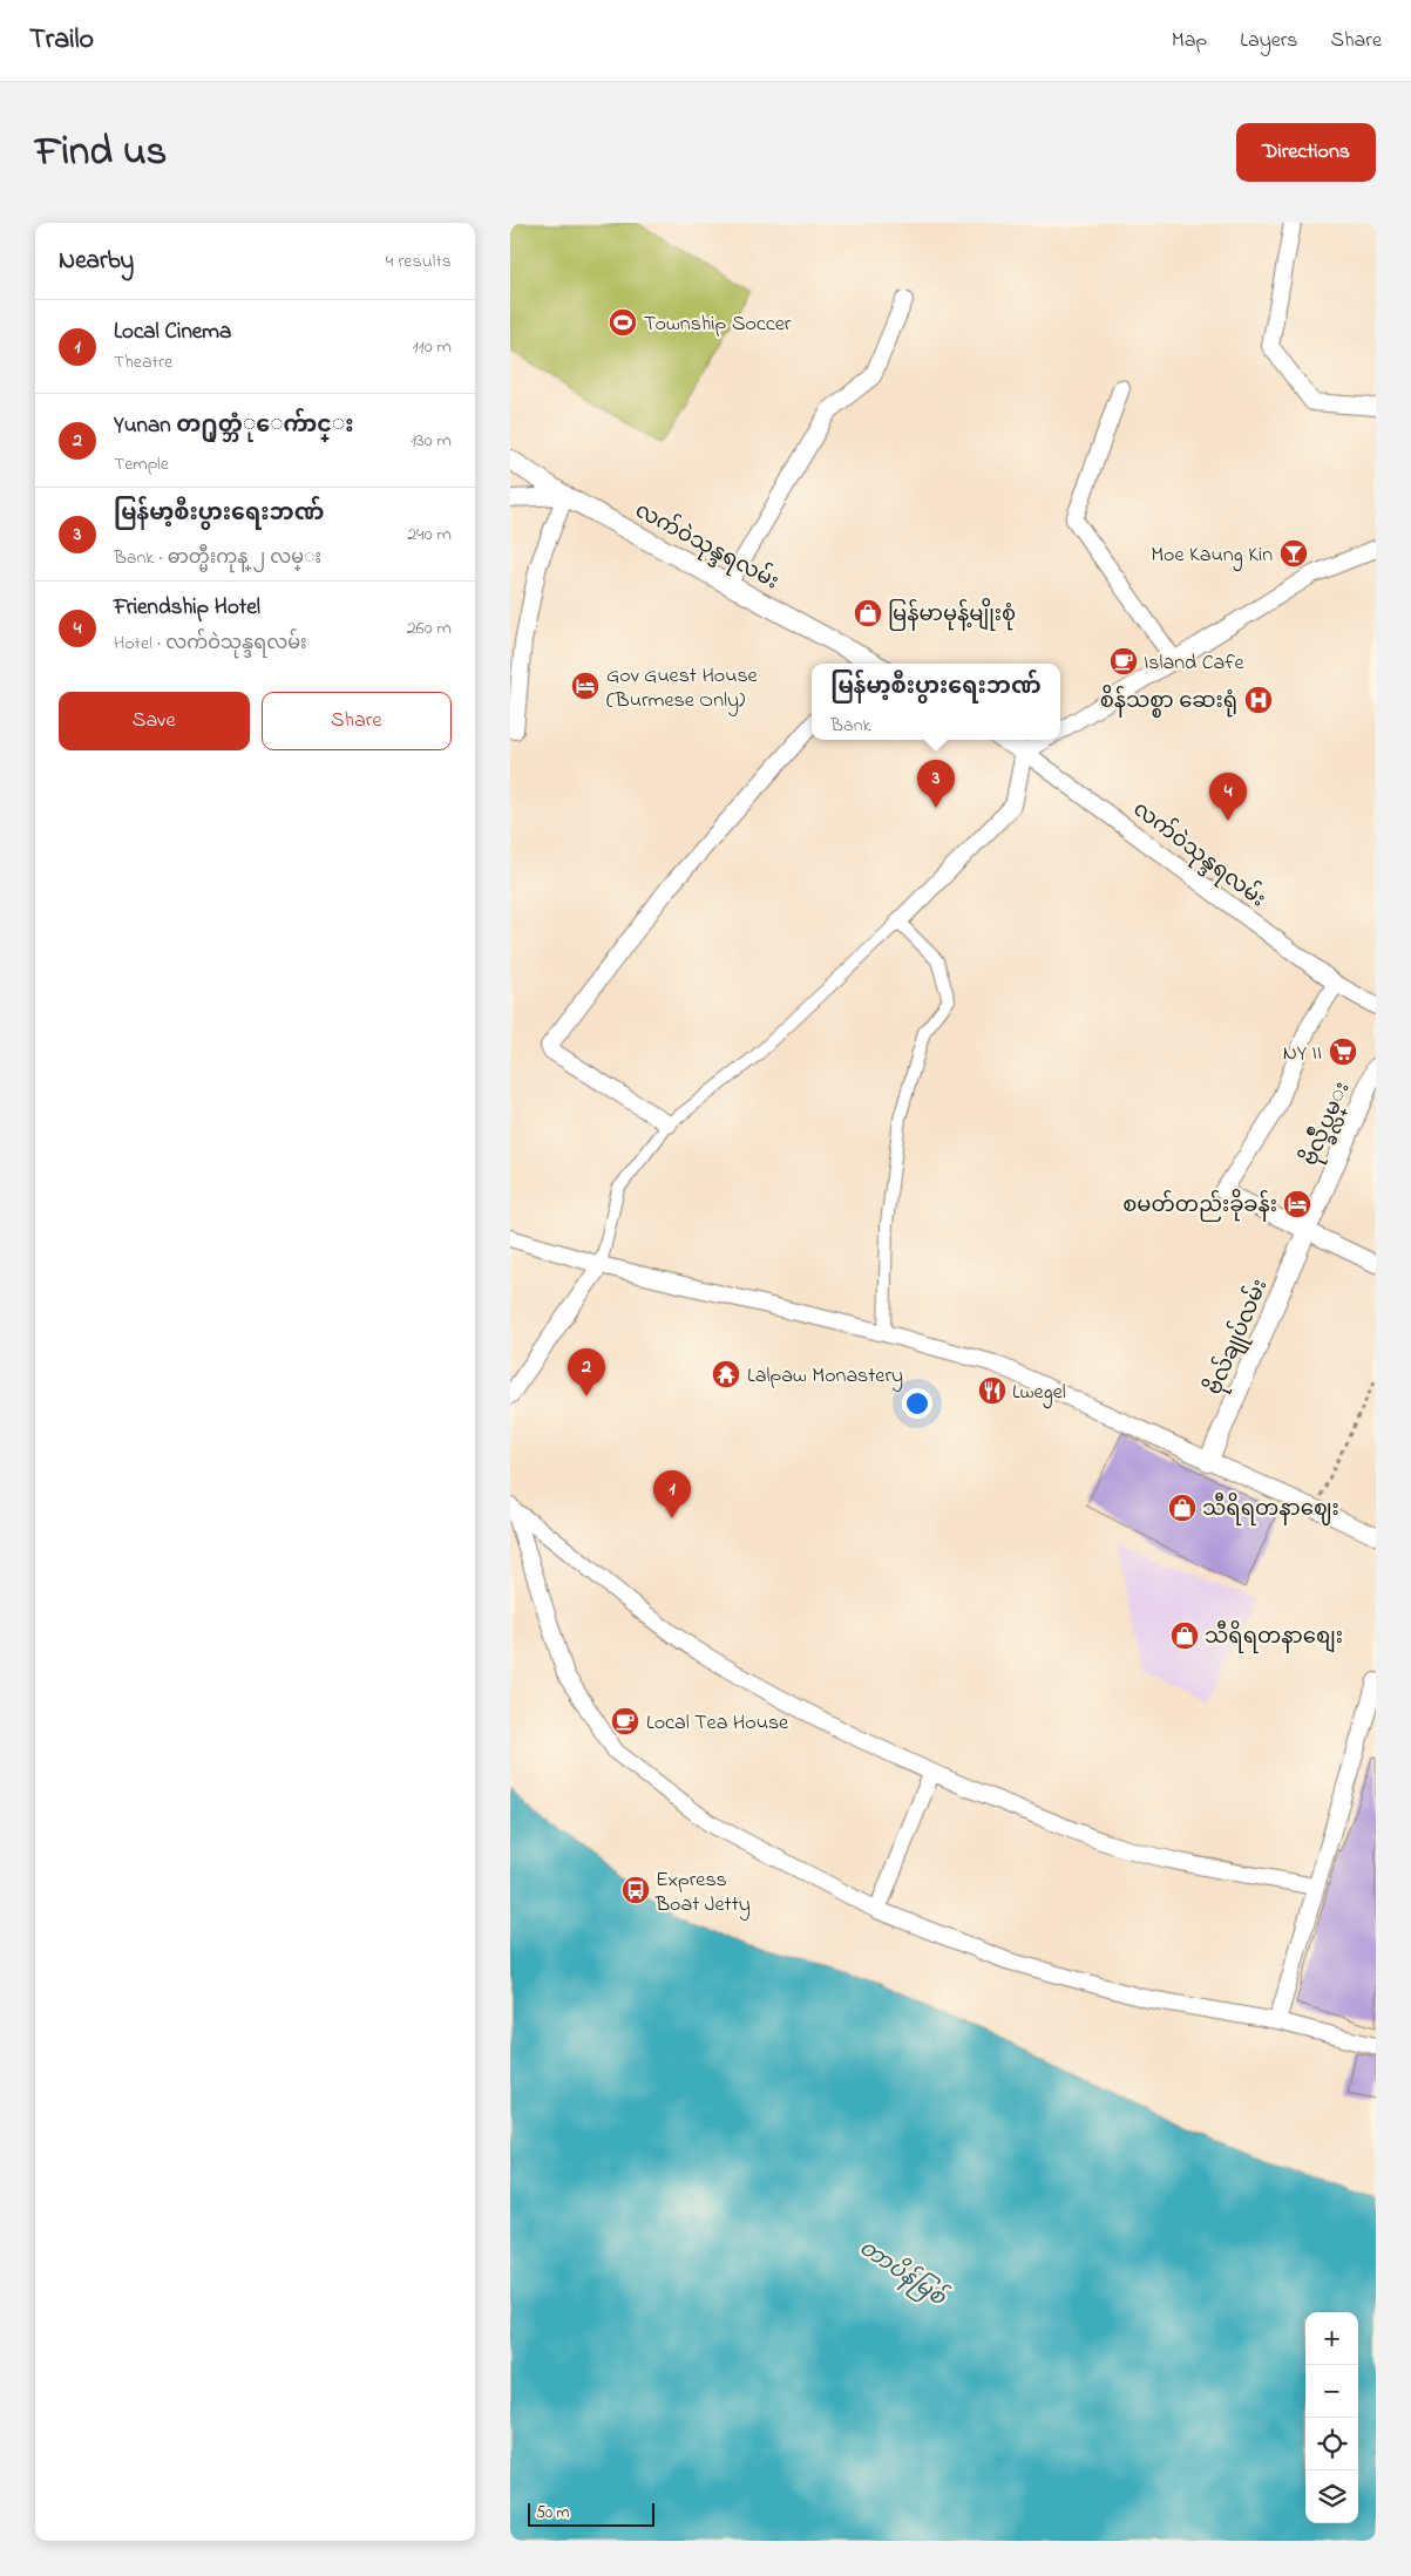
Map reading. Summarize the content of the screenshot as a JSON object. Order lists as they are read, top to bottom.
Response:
{
  "streets": {
    "street": ["လက်ဝဲသုန္ဒရလမ်း", "ဗိုလ္ခ်ဳပ္လမ္း", "ဗိုလ်ချုပ်လမ်း"]
  },
  "crossings": [
    ["ဗိုလ္ခ်ဳပ္လမ္း", "ဗိုလ်ချုပ်လမ်း"]
  ],
  "water": ["တာပိန်မြစ်"],
  "places": {
    "sports": ["Township Soccer"],
    "bar": ["Moe Kaung Kin"],
    "shop": ["မြန်မာမုန့်မျိုးစုံ", "သီရိရတနာဈေး", "သီရိရတနာစျေး"],
    "cafe": ["Island Cafe", "Local Tea House"],
    "hotel": ["Gov Guest House (Burmese Only)", "စမတ်တည်းခိုခန်း"],
    "hospital": ["စိန်သစ္စာ ဆေးရုံ"],
    "supermarket": ["NY II"],
    "temple": ["Lalpaw Monastery"],
    "restaurant": ["Lwegel"],
    "bus stop": ["Express Boat Jetty"]
  },
  "scale_bar": "50 m",
  "page": {
    "header": "Trailo",
    "nav": ["Map", "Layers", "Share"],
    "title": "Find us",
    "buttons": [
      "Directions",
      ["Save", "Share"]
    ],
    "heading": ["Nearby", "4 results"],
    "list": [
      {
        "mark": "1",
        "name": "Local Cinema",
        "note": "Theatre",
        "value": "110 m"
      },
      {
        "mark": "2",
        "name": "Yunan တ႐ုတ္ဘံုေက်ာင္း",
        "note": "Temple",
        "value": "130 m"
      },
      {
        "mark": "3",
        "name": "မြန်မာ့စီးပွားရေးဘဏ်",
        "note": "Bank · ဓာတ္မီးကုန္ ၂ လမ္း",
        "value": "240 m"
      },
      {
        "mark": "4",
        "name": "Friendship Hotel",
        "note": "Hotel · လက်ဝဲသုန္ဒရလမ်း",
        "value": "260 m"
      }
    ],
    "popup": ["မြန်မာ့စီးပွားရေးဘဏ်", "Bank"],
    "pins": [
      "3",
      "4",
      "2",
      "1"
    ],
    "map_buttons": ["+", "−"],
    "scale": "50 m"
  }
}
